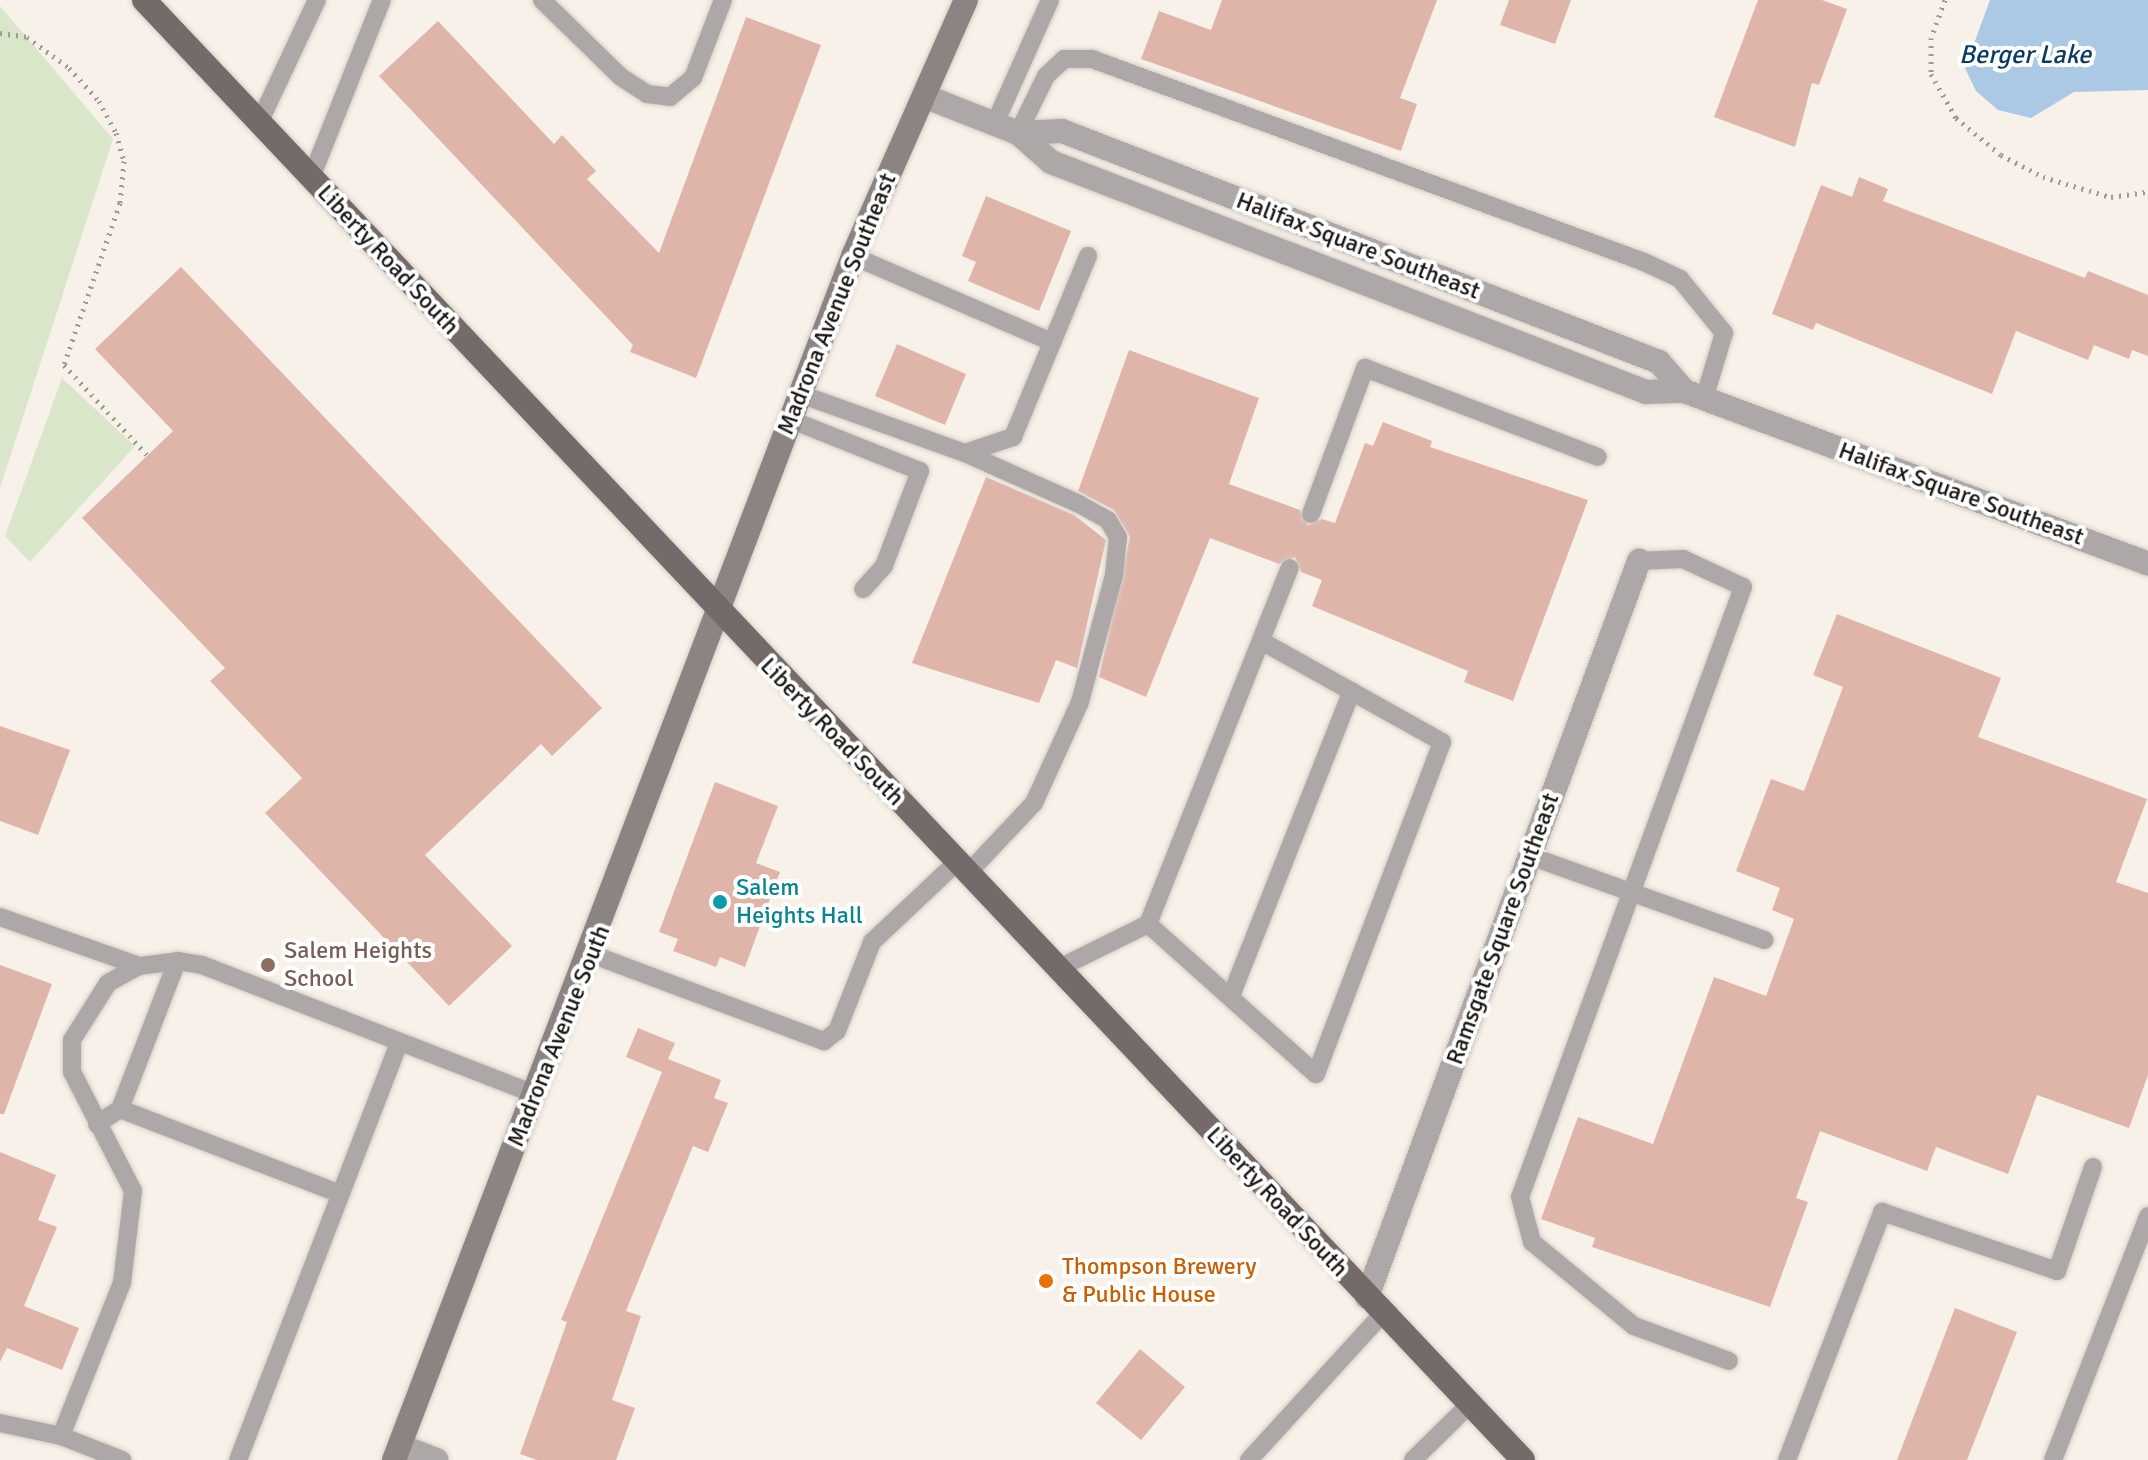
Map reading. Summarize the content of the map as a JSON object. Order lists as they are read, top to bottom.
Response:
{
  "streets": {
    "main road": ["Liberty Road South", "Madrona Avenue Southeast", "Madrona Avenue South"],
    "street": ["Halifax Square Southeast", "Ramsgate Square Southeast"]
  },
  "crossings": [
    ["Halifax Square Southeast", "Madrona Avenue Southeast"],
    ["Liberty Road South", "Madrona Avenue Southeast"],
    ["Liberty Road South", "Ramsgate Square Southeast"],
    ["Liberty Road South", "Madrona Avenue South"],
    ["Madrona Avenue Southeast", "Madrona Avenue South"]
  ],
  "water": ["Berger Lake"],
  "places": ["Salem Heights Hall", "Salem Heights School", "Thompson Brewery & Public House"]
}
